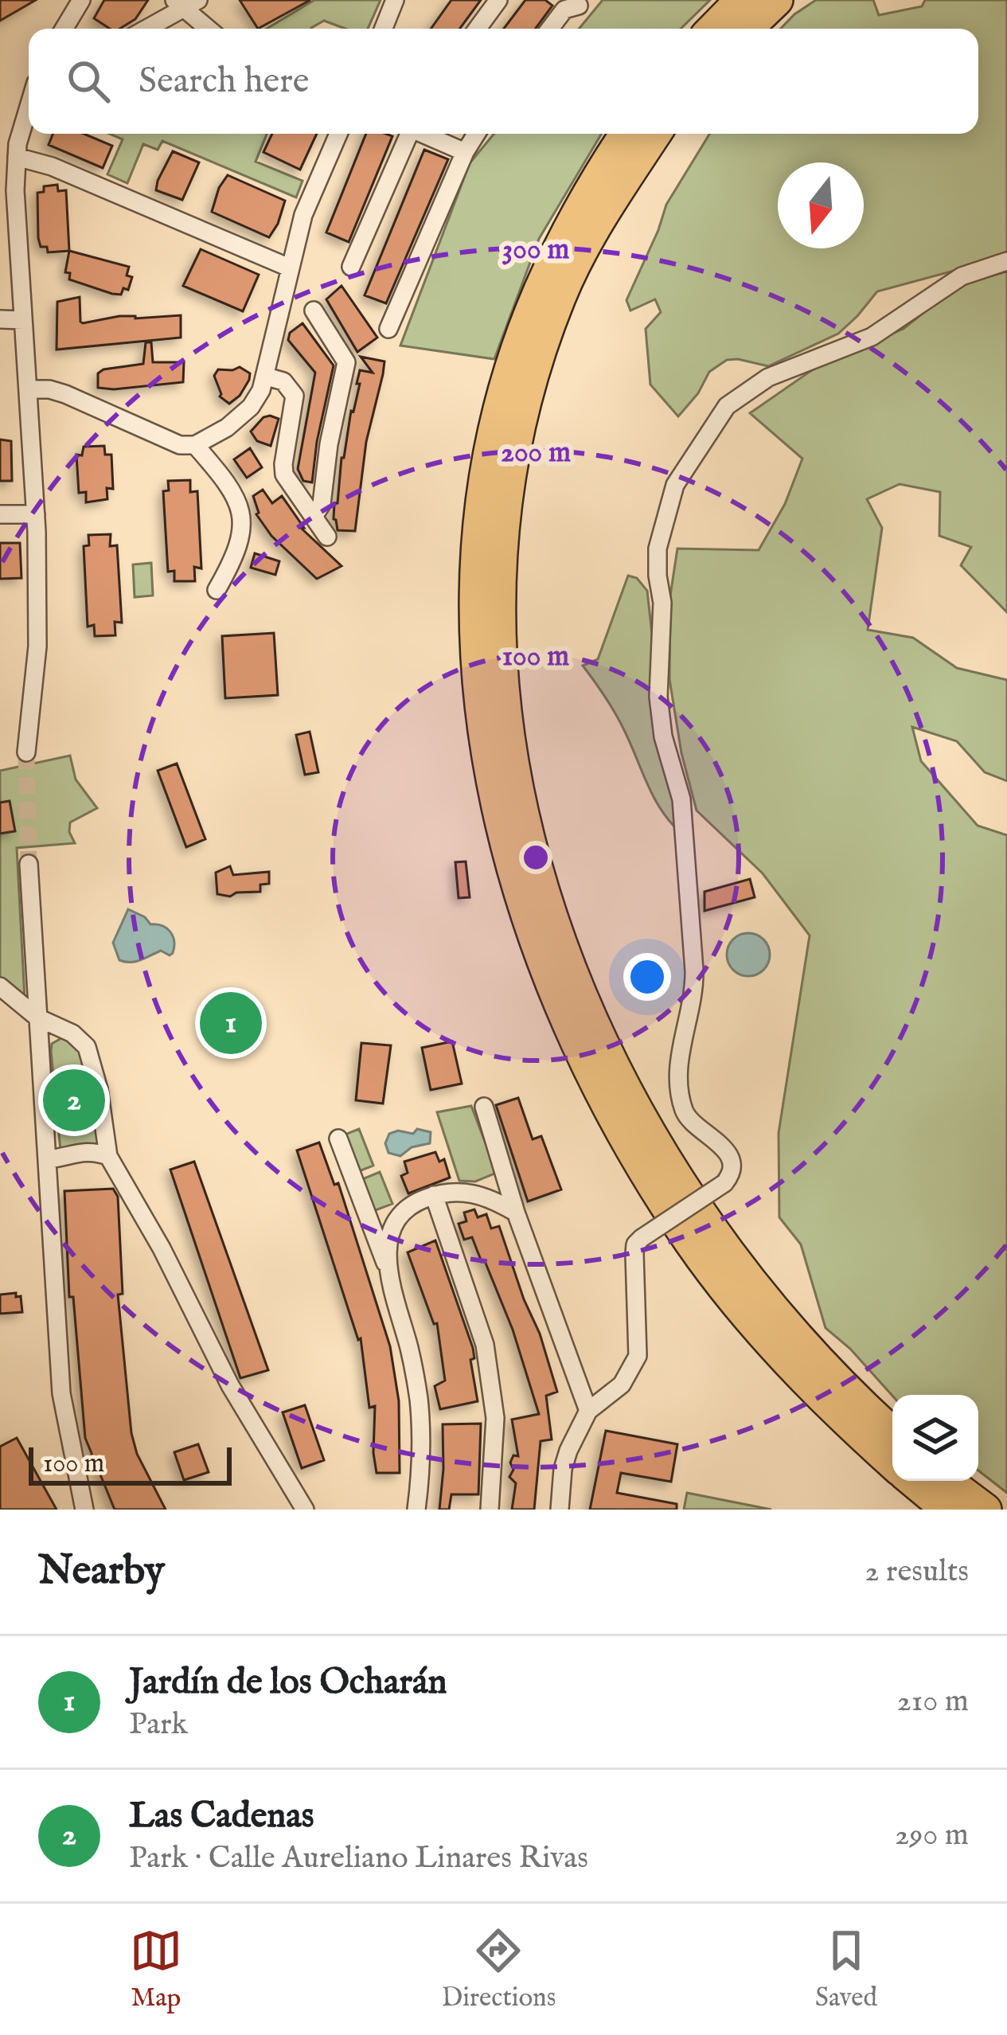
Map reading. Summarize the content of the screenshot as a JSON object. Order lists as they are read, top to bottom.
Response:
{
  "scale_bar": "100 m",
  "north": "bottom",
  "page": {
    "search": "Search here",
    "pins": ["1", "2"],
    "scale": "100 m",
    "heading": ["Nearby", "2 results"],
    "list": [
      {
        "mark": "1",
        "name": "Jardín de los Ocharán",
        "note": "Park",
        "value": "210 m"
      },
      {
        "mark": "2",
        "name": "Las Cadenas",
        "note": "Park · Calle Aureliano Linares Rivas",
        "value": "290 m"
      }
    ],
    "nav": ["Map", "Directions", "Saved"]
  },
  "rings": ["300 m", "200 m", "100 m"]
}
